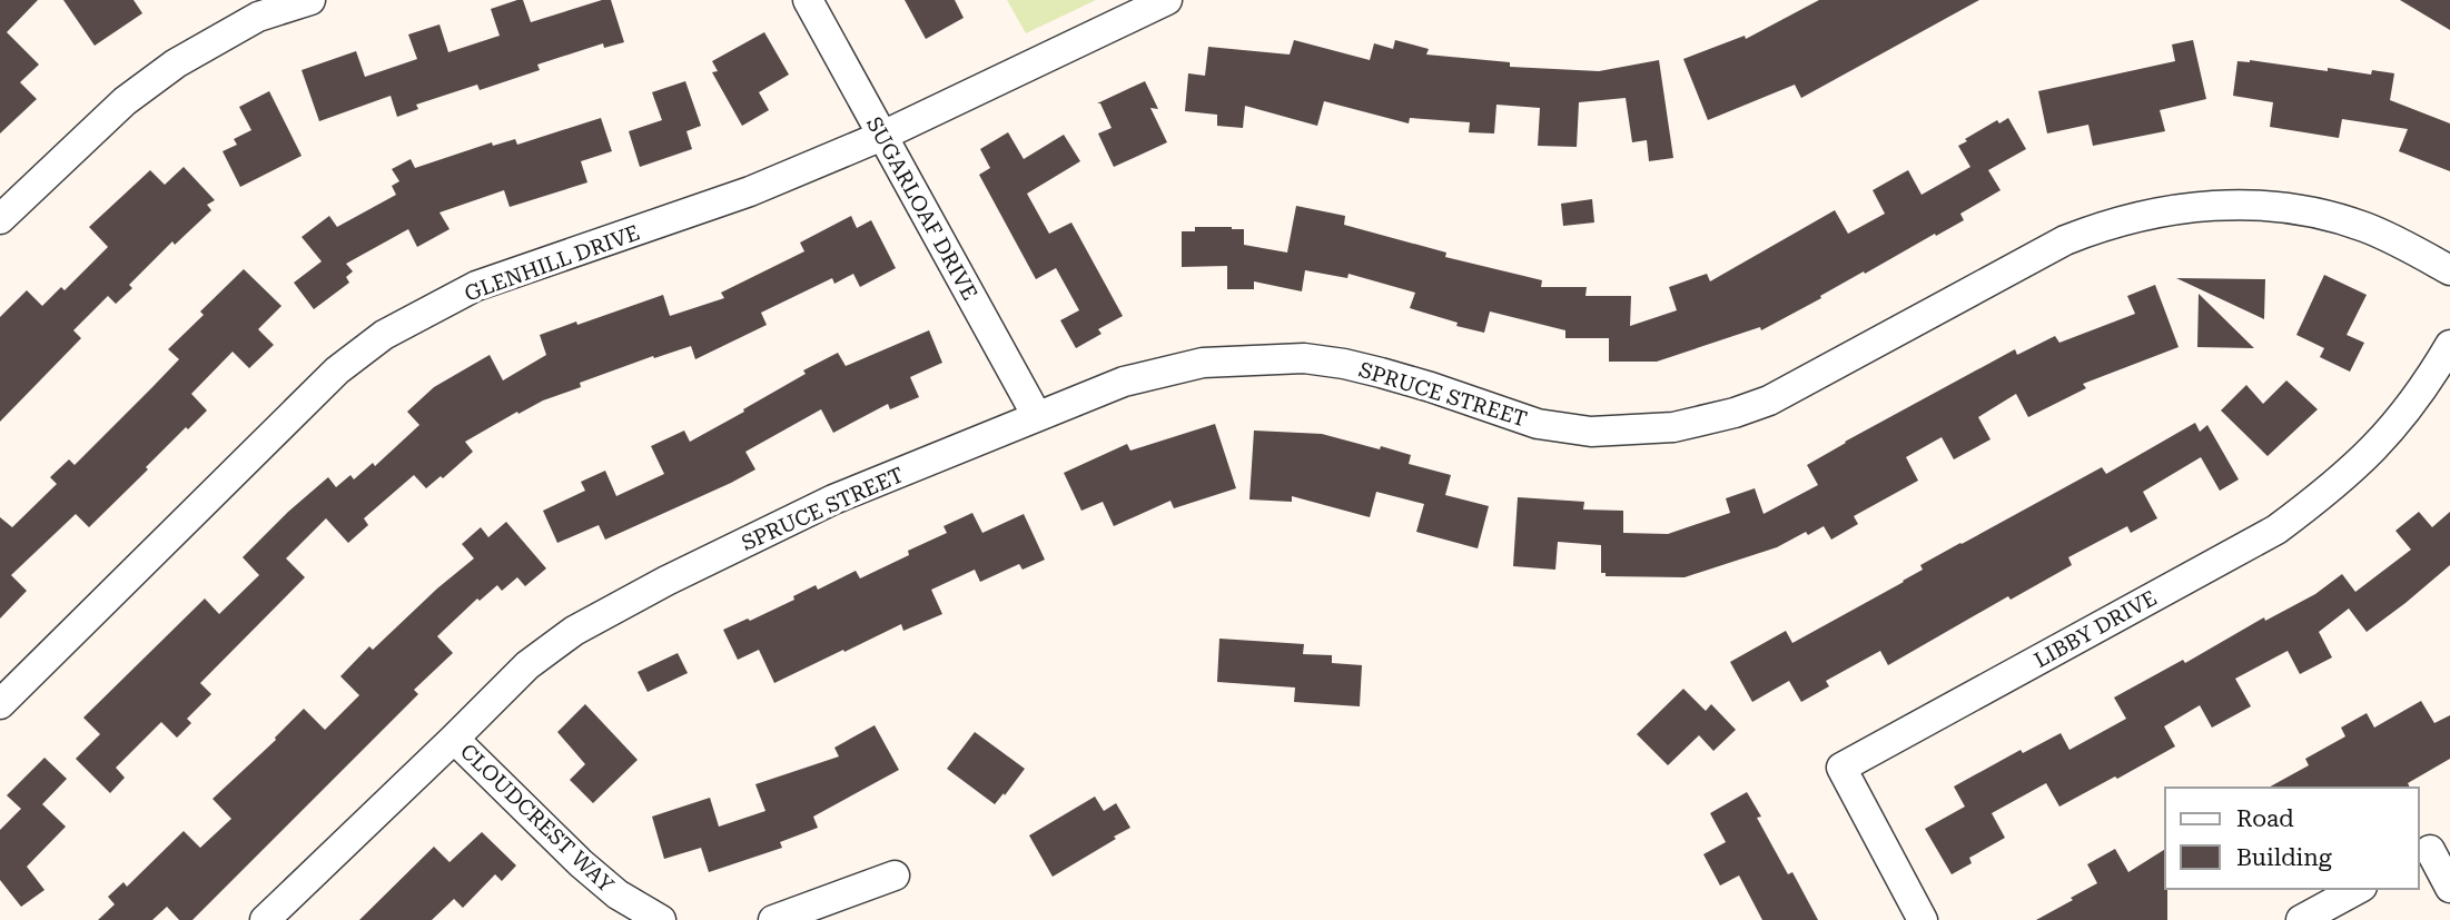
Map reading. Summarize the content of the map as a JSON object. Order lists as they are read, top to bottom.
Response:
{
  "streets": {
    "street": [
      "SUGARLOAF DRIVE",
      "GLENHILL DRIVE",
      "SPRUCE STREET",
      "LIBBY DRIVE",
      "CLOUDCREST WAY"
    ]
  },
  "crossings": [
    ["SUGARLOAF DRIVE", "GLENHILL DRIVE"],
    ["SUGARLOAF DRIVE", "SPRUCE STREET"],
    ["SPRUCE STREET", "CLOUDCREST WAY"]
  ],
  "legend": ["Road", "Building"]
}
